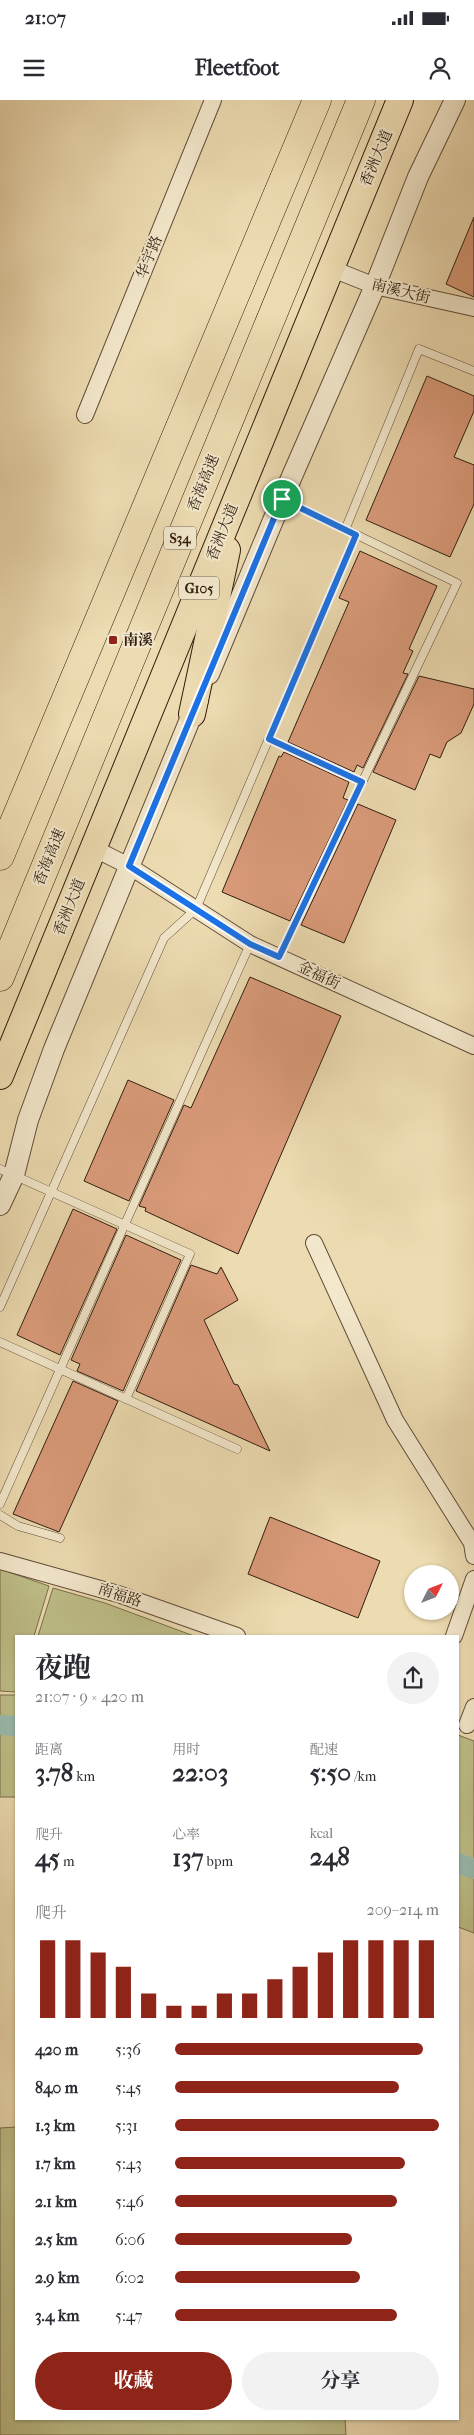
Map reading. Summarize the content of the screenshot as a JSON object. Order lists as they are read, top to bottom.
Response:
{
  "streets": {
    "highway": [
      "香洲大道",
      "香海高速",
      "S34",
      "G105"
    ],
    "street": [
      "华宇路",
      "南溪大街",
      "金福街",
      "南福路"
    ]
  },
  "crossings": [
    ["香洲大道", "南溪大街"],
    ["香洲大道", "金福街"]
  ],
  "places": {
    "transit": ["南溪"]
  },
  "north": "top right",
  "page": {
    "status": "21:07",
    "header": "Fleetfoot",
    "heading": ["夜跑", "21:07 · 9 × 420 m"],
    "stats": [
      ["距离", "3.78 km"],
      ["用时", "22:03"],
      ["配速", "5:50 /km"],
      ["爬升", "45 m"],
      ["心率", "137 bpm"],
      ["kcal", "248"]
    ],
    "chart": ["爬升", "209–214 m"],
    "list": [
      {
        "name": "420 m",
        "note": "5:36"
      },
      {
        "name": "840 m",
        "note": "5:45"
      },
      {
        "name": "1.3 km",
        "note": "5:31"
      },
      {
        "name": "1.7 km",
        "note": "5:43"
      },
      {
        "name": "2.1 km",
        "note": "5:46"
      },
      {
        "name": "2.5 km",
        "note": "6:06"
      },
      {
        "name": "2.9 km",
        "note": "6:02"
      },
      {
        "name": "3.4 km",
        "note": "5:47"
      }
    ],
    "buttons": ["收藏", "分享"]
  }
}
